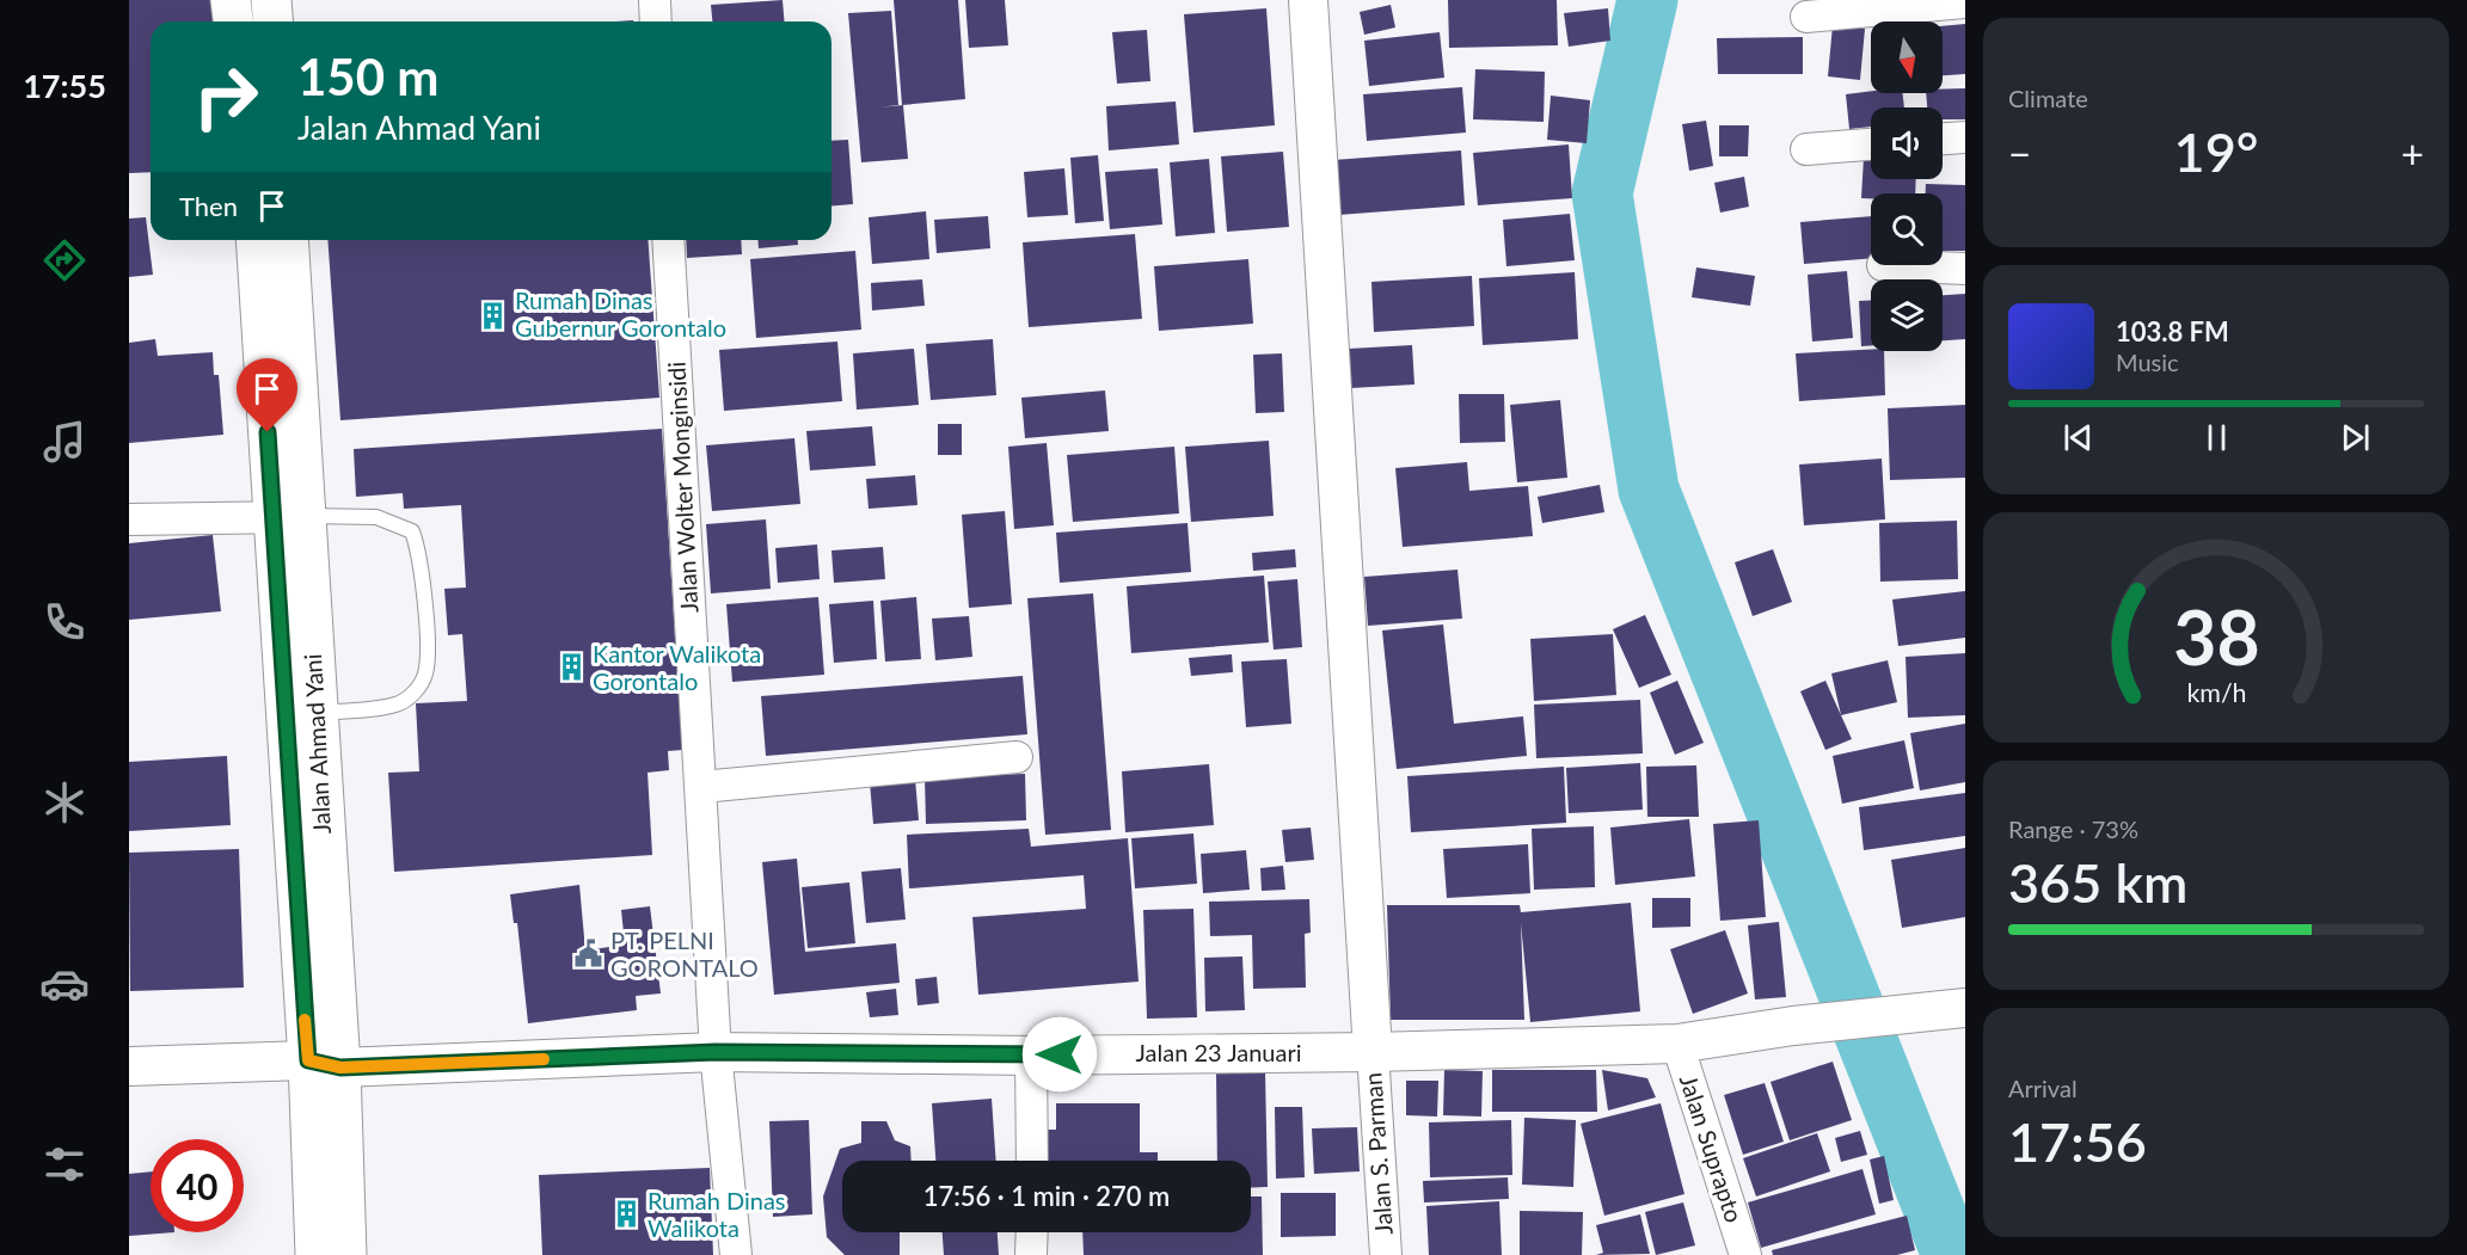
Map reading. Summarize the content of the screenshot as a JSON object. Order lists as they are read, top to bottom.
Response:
{
  "streets": {
    "highway": ["Jalan Ahmad Yani"],
    "street": [
      "Jalan Wolter Monginsidi",
      "Jalan 23 Januari",
      "Jalan Suprapto",
      "Jalan S. Parman"
    ]
  },
  "crossings": [
    ["Jalan Wolter Monginsidi", "Jalan 23 Januari"],
    ["Jalan Ahmad Yani", "Jalan 23 Januari"],
    ["Jalan 23 Januari", "Jalan Suprapto"],
    ["Jalan 23 Januari", "Jalan S. Parman"]
  ],
  "places": {
    "building": ["Rumah Dinas Gubernur Gorontalo", "Kantor Walikota Gorontalo", "Rumah Dinas Walikota"],
    "public building": ["PT. PELNI GORONTALO"]
  },
  "north": "bottom",
  "page": {
    "tabs": "17:55",
    "tile": [
      "Climate",
      ["Range · 73%", "365 km"],
      ["Arrival", "17:56"]
    ],
    "turn": ["150 m", "Jalan Ahmad Yani"],
    "heat": ["−", "19°", "+"],
    "then": "Then",
    "song": ["103.8 FM", "Music"],
    "limit": "40",
    "trip": "17:56 · 1 min · 270 m",
    "gauge": ["38", "km/h"]
  }
}
